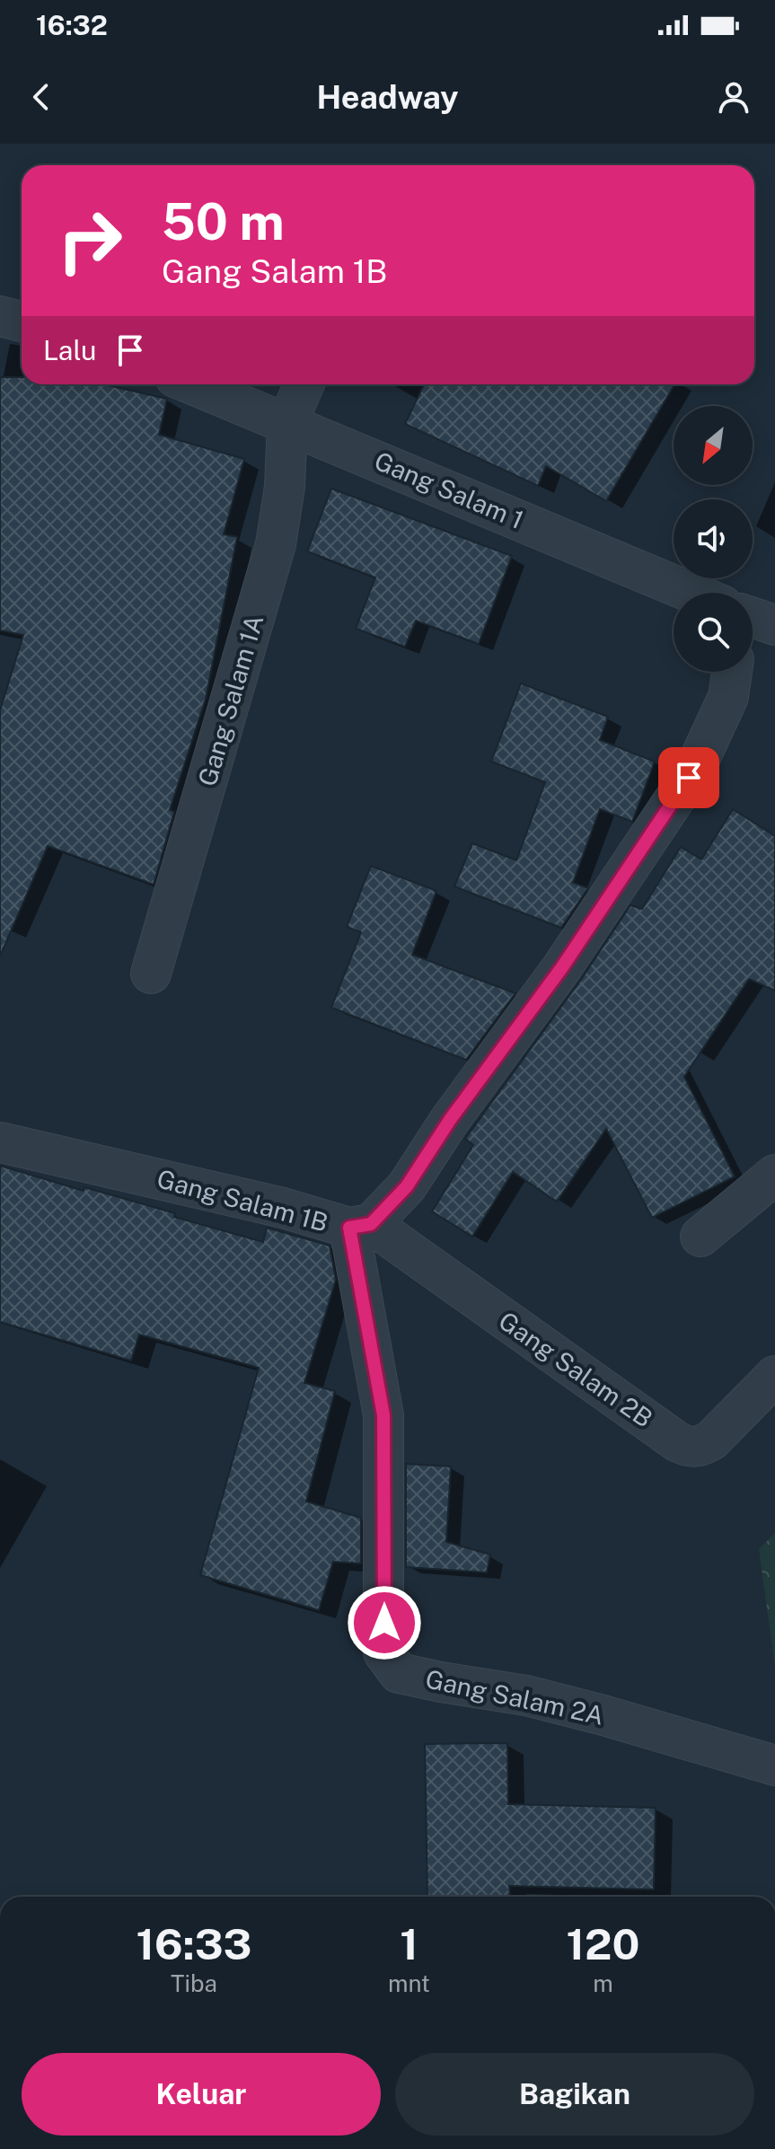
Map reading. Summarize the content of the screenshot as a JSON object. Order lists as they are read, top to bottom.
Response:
{
  "streets": {
    "street": [
      "Gang Salam 1",
      "Gang Salam 1A",
      "Gang Salam 1B",
      "Gang Salam 2B",
      "Gang Salam 2A"
    ]
  },
  "crossings": [
    ["Gang Salam 1", "Gang Salam 1A"],
    ["Gang Salam 1B", "Gang Salam 2B"],
    ["Gang Salam 1B", "Gang Salam 2A"],
    ["Gang Salam 2B", "Gang Salam 2A"]
  ],
  "north": "bottom left",
  "page": {
    "status": "16:32",
    "header": "Headway",
    "turn": ["50 m", "Gang Salam 1B"],
    "then": "Lalu",
    "eta": [
      "16:33",
      "Tiba",
      "1",
      "mnt",
      "120",
      "m"
    ],
    "buttons": ["Keluar", "Bagikan"]
  }
}
